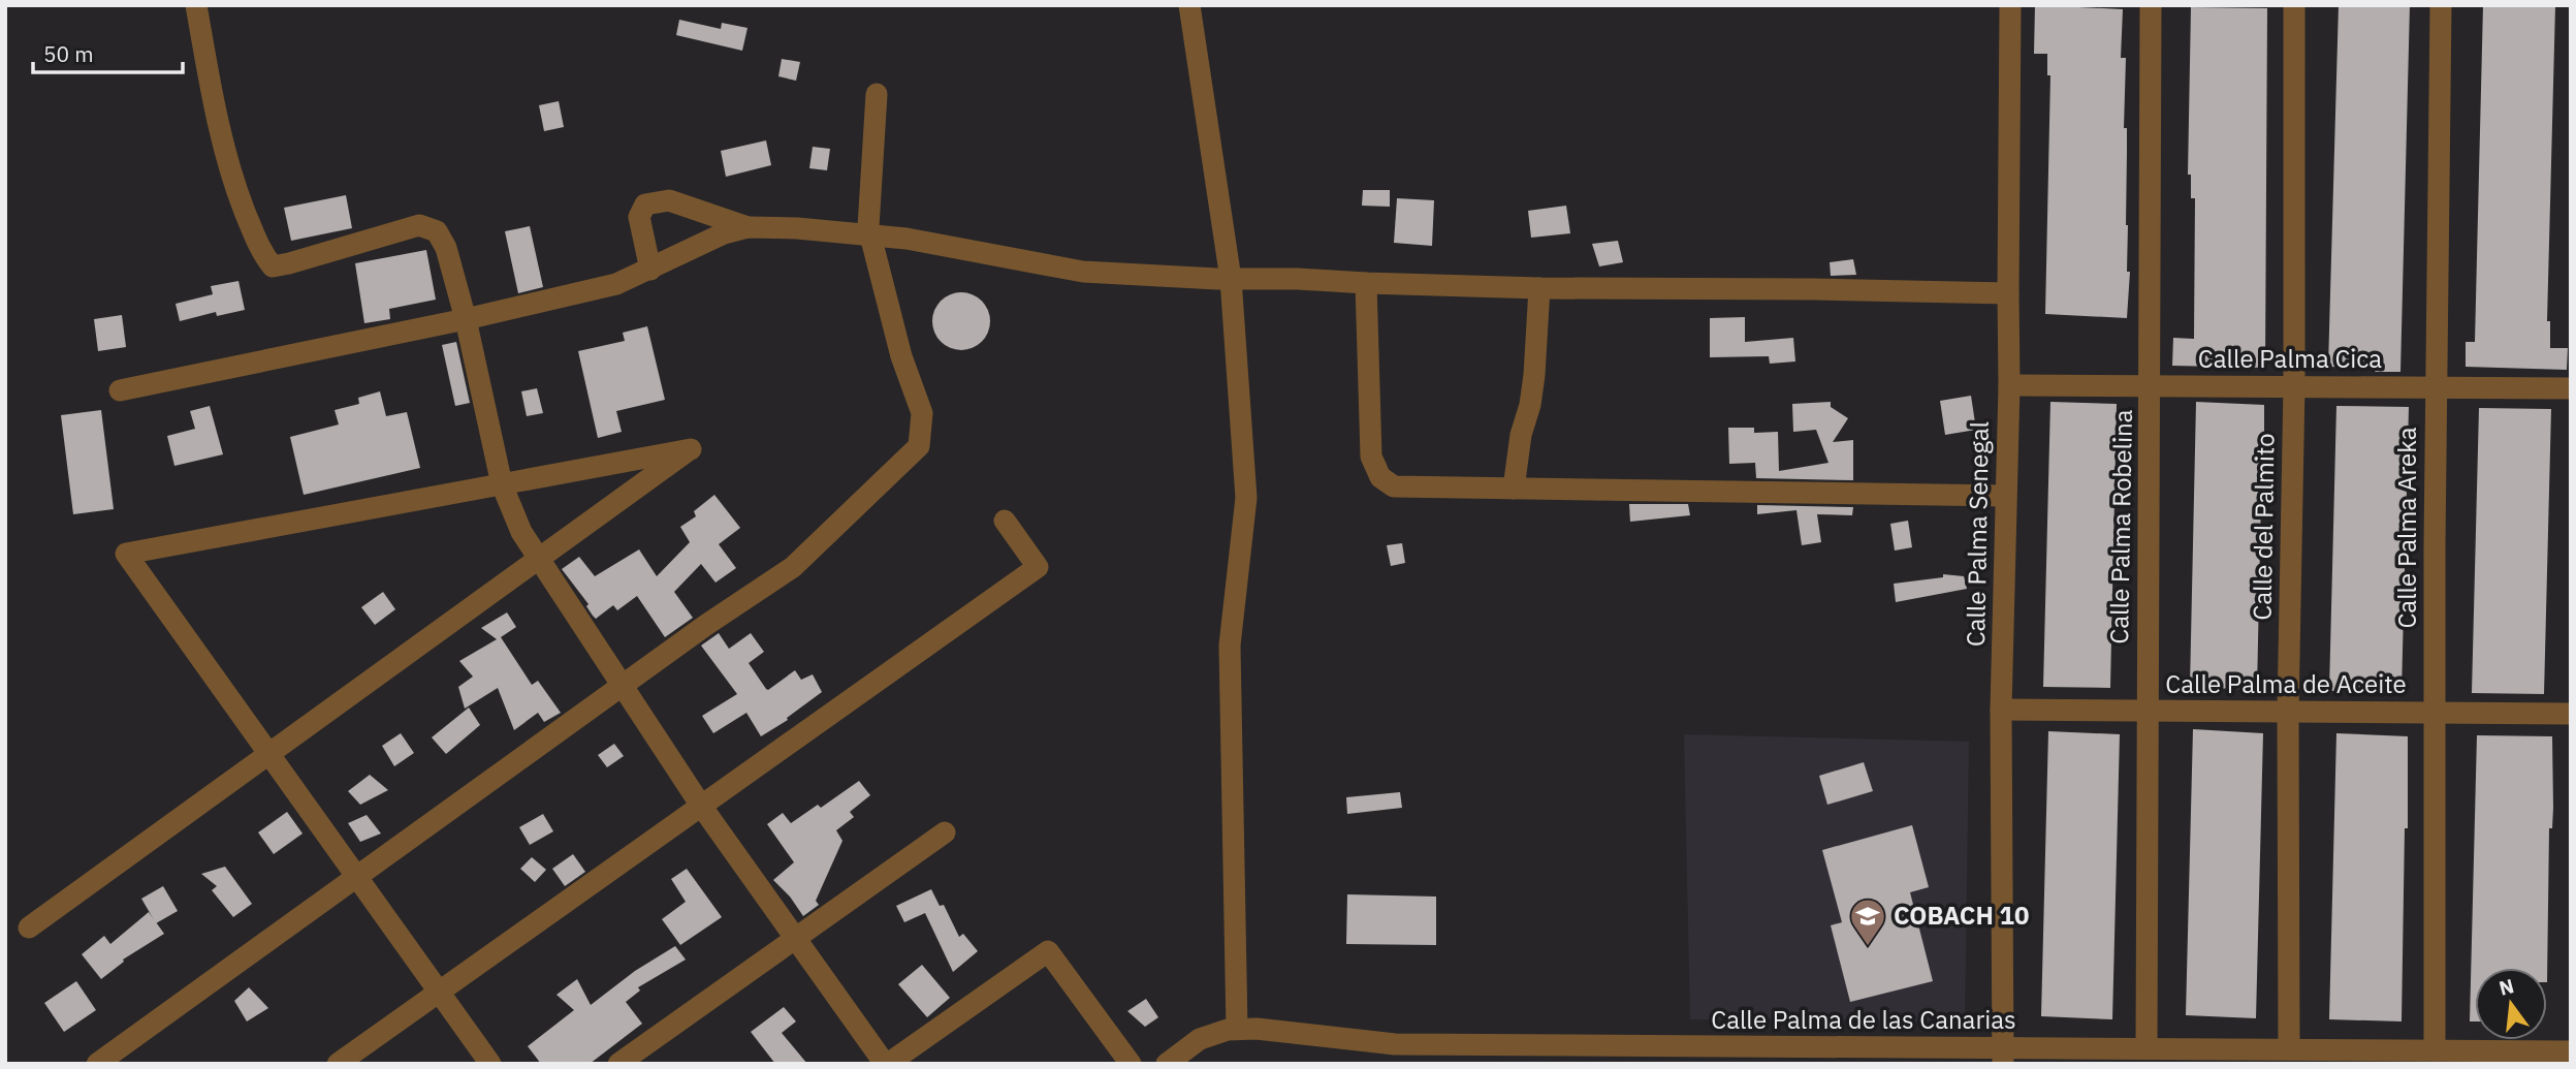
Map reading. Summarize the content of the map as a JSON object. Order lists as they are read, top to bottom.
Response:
{
  "streets": {
    "street": [
      "Calle Palma Cica",
      "Calle Palma Robelina",
      "Calle del Palmito",
      "Calle Palma Areka",
      "Calle Palma Senegal",
      "Calle Palma de Aceite",
      "Calle Palma de las Canarias"
    ]
  },
  "crossings": [
    ["Calle Palma Cica", "Calle Palma Robelina"],
    ["Calle Palma Cica", "Calle del Palmito"],
    ["Calle Palma Cica", "Calle Palma Areka"],
    ["Calle Palma Cica", "Calle Palma Senegal"],
    ["Calle Palma Robelina", "Calle Palma de Aceite"],
    ["Calle Palma Robelina", "Calle Palma de las Canarias"],
    ["Calle del Palmito", "Calle Palma de Aceite"],
    ["Calle del Palmito", "Calle Palma de las Canarias"],
    ["Calle Palma Areka", "Calle Palma de Aceite"],
    ["Calle Palma Areka", "Calle Palma de las Canarias"],
    ["Calle Palma Senegal", "Calle Palma de Aceite"],
    ["Calle Palma Senegal", "Calle Palma de las Canarias"]
  ],
  "places": {
    "school or university": ["COBACH 10"]
  },
  "scale_bar": "50 m",
  "north": "top"
}
